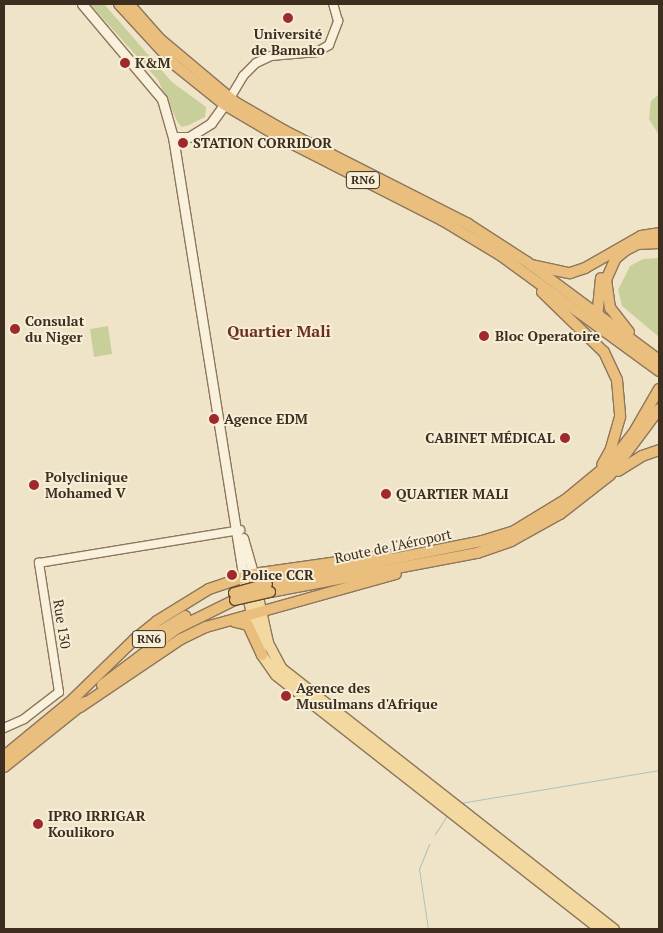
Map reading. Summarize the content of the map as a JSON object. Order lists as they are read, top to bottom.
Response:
{
  "streets": {
    "highway": ["RN6", "Route de l'Aéroport"],
    "street": ["Rue 130"]
  },
  "crossings": [
    ["RN6", "Route de l'Aéroport"]
  ],
  "districts": ["Quartier Mali"],
  "places": [
    "Université de Bamako",
    "K&M",
    "STATION CORRIDOR",
    "Consulat du Niger",
    "Bloc Operatoire",
    "Agence EDM",
    "CABINET MÉDICAL",
    "Polyclinique Mohamed V",
    "QUARTIER MALI",
    "Police CCR",
    "Agence des Musulmans d'Afrique",
    "IPRO IRRIGAR Koulikoro"
  ]
}
